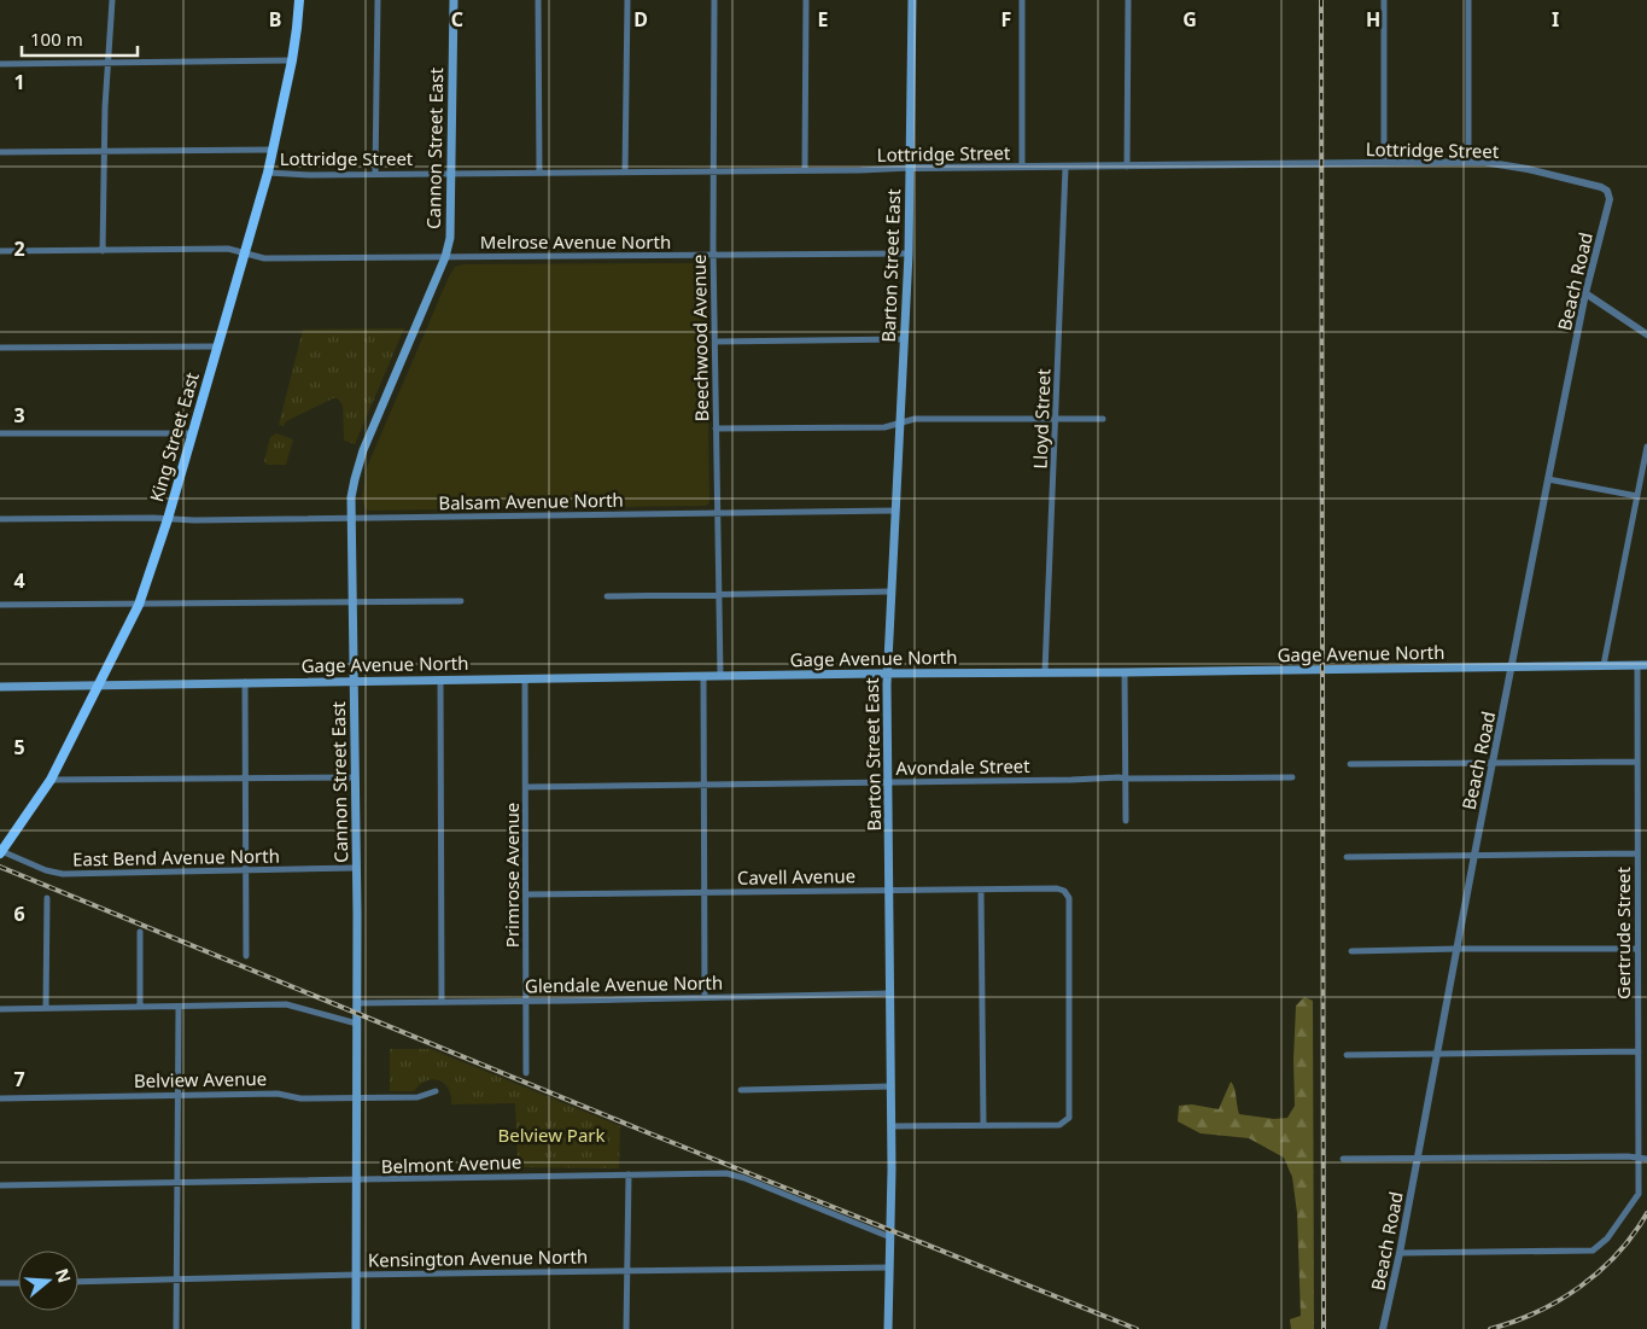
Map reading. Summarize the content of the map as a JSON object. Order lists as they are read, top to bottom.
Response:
{
  "streets": {
    "main road": [
      "Cannon Street East",
      "Barton Street East",
      "King Street East",
      "Gage Avenue North"
    ],
    "street": [
      "Lottridge Street",
      "Melrose Avenue North",
      "Beach Road",
      "Beechwood Avenue",
      "Lloyd Street",
      "Balsam Avenue North",
      "Avondale Street",
      "East Bend Avenue North",
      "Primrose Avenue",
      "Cavell Avenue",
      "Gertrude Street",
      "Glendale Avenue North",
      "Belview Avenue",
      "Belmont Avenue",
      "Kensington Avenue North"
    ]
  },
  "crossings": [
    ["Cannon Street East", "Lottridge Street"],
    ["Cannon Street East", "Melrose Avenue North"],
    ["Cannon Street East", "Balsam Avenue North"],
    ["Cannon Street East", "Gage Avenue North"],
    ["Cannon Street East", "East Bend Avenue North"],
    ["Cannon Street East", "Glendale Avenue North"],
    ["Cannon Street East", "Belview Avenue"],
    ["Cannon Street East", "Belmont Avenue"],
    ["Cannon Street East", "Kensington Avenue North"],
    ["Lottridge Street", "Barton Street East"],
    ["Lottridge Street", "Beach Road"],
    ["Lottridge Street", "Beechwood Avenue"],
    ["Lottridge Street", "Lloyd Street"],
    ["Lottridge Street", "King Street East"],
    ["Melrose Avenue North", "Barton Street East"],
    ["Melrose Avenue North", "Beechwood Avenue"],
    ["Melrose Avenue North", "King Street East"],
    ["Barton Street East", "Balsam Avenue North"],
    ["Barton Street East", "Gage Avenue North"],
    ["Barton Street East", "Avondale Street"],
    ["Barton Street East", "Cavell Avenue"],
    ["Barton Street East", "Glendale Avenue North"],
    ["Barton Street East", "Belmont Avenue"],
    ["Barton Street East", "Kensington Avenue North"],
    ["Beach Road", "Gage Avenue North"],
    ["Beach Road", "Gertrude Street"],
    ["Beechwood Avenue", "Balsam Avenue North"],
    ["Beechwood Avenue", "Gage Avenue North"],
    ["Lloyd Street", "Gage Avenue North"],
    ["King Street East", "Balsam Avenue North"],
    ["King Street East", "Gage Avenue North"],
    ["King Street East", "East Bend Avenue North"],
    ["Gage Avenue North", "Primrose Avenue"],
    ["Gage Avenue North", "Gertrude Street"],
    ["Avondale Street", "Primrose Avenue"],
    ["Primrose Avenue", "Cavell Avenue"],
    ["Primrose Avenue", "Glendale Avenue North"]
  ],
  "parks": ["Belview Park"],
  "scale_bar": "100 m",
  "north": "right",
  "grid": {
    "columns": [
      "B",
      "C",
      "D",
      "E",
      "F",
      "G",
      "H",
      "I"
    ],
    "rows": [
      "1",
      "2",
      "3",
      "4",
      "5",
      "6",
      "7"
    ]
  }
}
